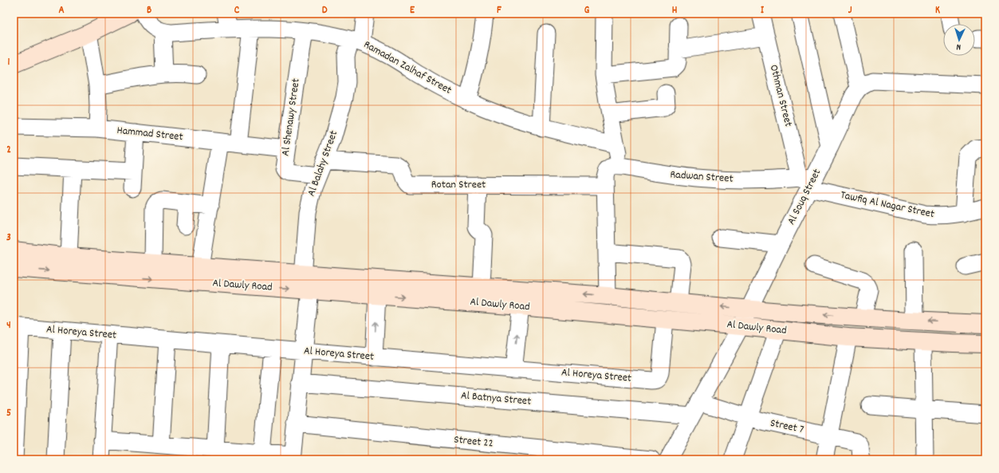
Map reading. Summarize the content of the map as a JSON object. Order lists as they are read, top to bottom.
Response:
{
  "streets": {
    "street": [
      "Ramadan Zalhaf Street",
      "Othman Street",
      "Al Shenawy Street",
      "Hammad Street",
      "Al Balahy Street",
      "Radwan Street",
      "Rotan Street",
      "Al Souq Street",
      "Tawfiq Al Nagar Street",
      "Al Dawly Road",
      "Al Horeya Street",
      "Al Batnya Street",
      "Street 7",
      "Street 22"
    ]
  },
  "crossings": [
    ["Ramadan Zalhaf Street", "Al Shenawy Street"],
    ["Ramadan Zalhaf Street", "Al Balahy Street"],
    ["Othman Street", "Radwan Street"],
    ["Othman Street", "Al Souq Street"],
    ["Othman Street", "Tawfiq Al Nagar Street"],
    ["Al Shenawy Street", "Hammad Street"],
    ["Al Shenawy Street", "Al Balahy Street"],
    ["Al Balahy Street", "Rotan Street"],
    ["Al Balahy Street", "Al Dawly Road"],
    ["Al Balahy Street", "Al Horeya Street"],
    ["Al Balahy Street", "Al Batnya Street"],
    ["Al Balahy Street", "Street 22"],
    ["Radwan Street", "Rotan Street"],
    ["Radwan Street", "Al Souq Street"],
    ["Radwan Street", "Tawfiq Al Nagar Street"],
    ["Al Souq Street", "Tawfiq Al Nagar Street"],
    ["Al Souq Street", "Al Dawly Road"],
    ["Al Souq Street", "Al Batnya Street"],
    ["Al Souq Street", "Street 7"],
    ["Al Dawly Road", "Al Horeya Street"],
    ["Al Batnya Street", "Street 7"]
  ],
  "north": "bottom",
  "grid": {
    "columns": [
      "A",
      "B",
      "C",
      "D",
      "E",
      "F",
      "G",
      "H",
      "I",
      "J",
      "K"
    ],
    "rows": [
      "1",
      "2",
      "3",
      "4",
      "5"
    ]
  }
}
